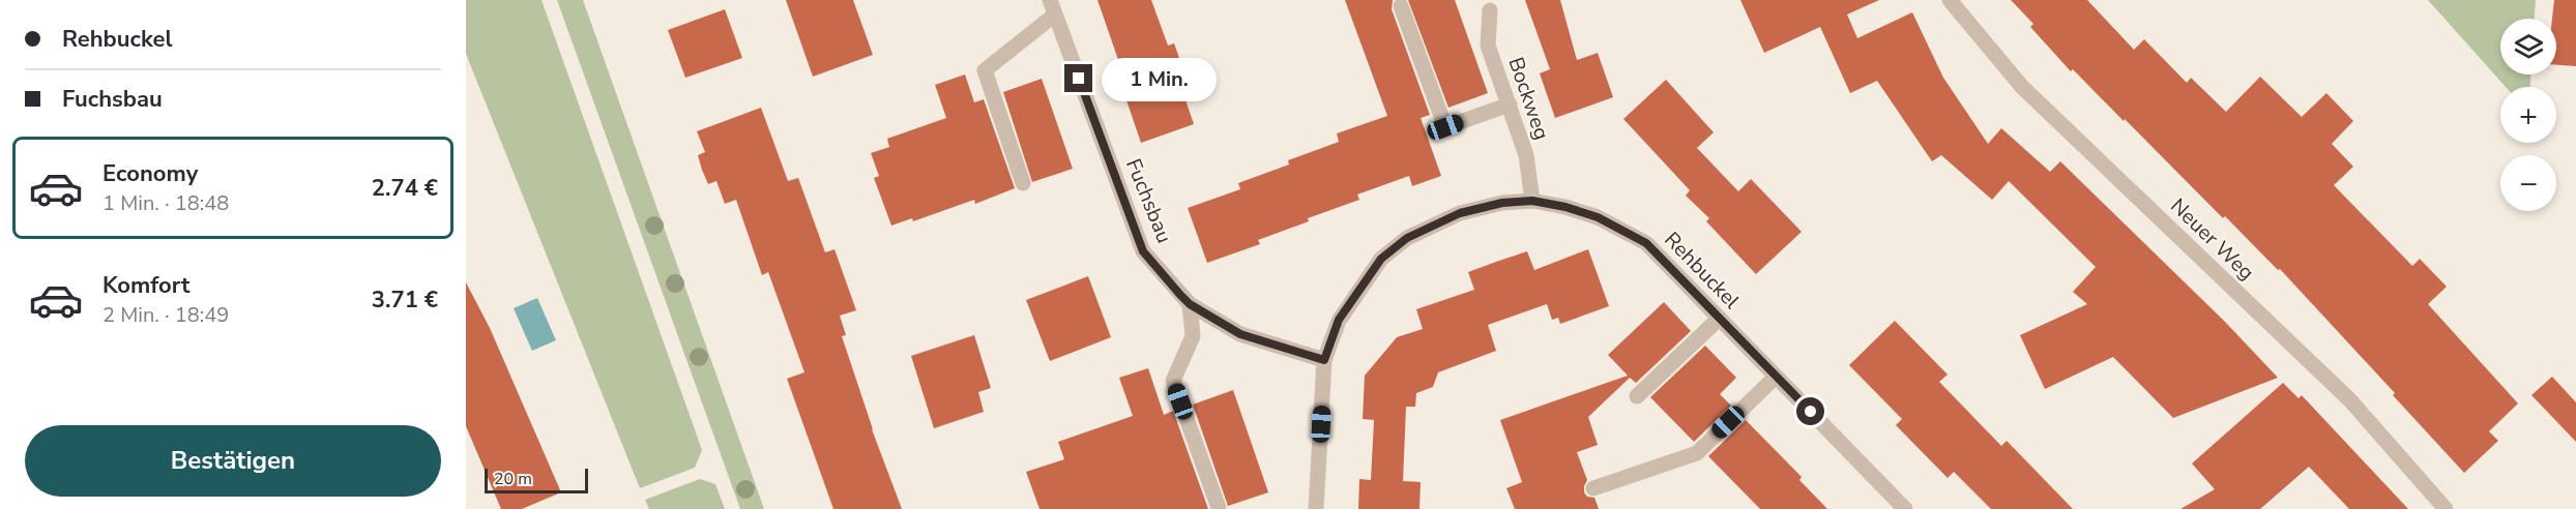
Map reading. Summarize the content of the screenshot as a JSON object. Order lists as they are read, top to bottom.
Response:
{
  "streets": {
    "street": [
      "Bockweg",
      "Fuchsbau",
      "Neuer Weg",
      "Rehbuckel"
    ]
  },
  "crossings": [
    ["Bockweg", "Rehbuckel"],
    ["Fuchsbau", "Rehbuckel"]
  ],
  "scale_bar": "20 m",
  "page": {
    "banner": ["Rehbuckel", "Fuchsbau"],
    "map_buttons": ["+", "−"],
    "bubble": "1 Min.",
    "list": [
      {
        "name": "Economy",
        "note": "1 Min. · 18:48",
        "value": "2.74 €"
      },
      {
        "name": "Komfort",
        "note": "2 Min. · 18:49",
        "value": "3.71 €"
      }
    ],
    "buttons": "Bestätigen",
    "scale": "20 m"
  }
}
